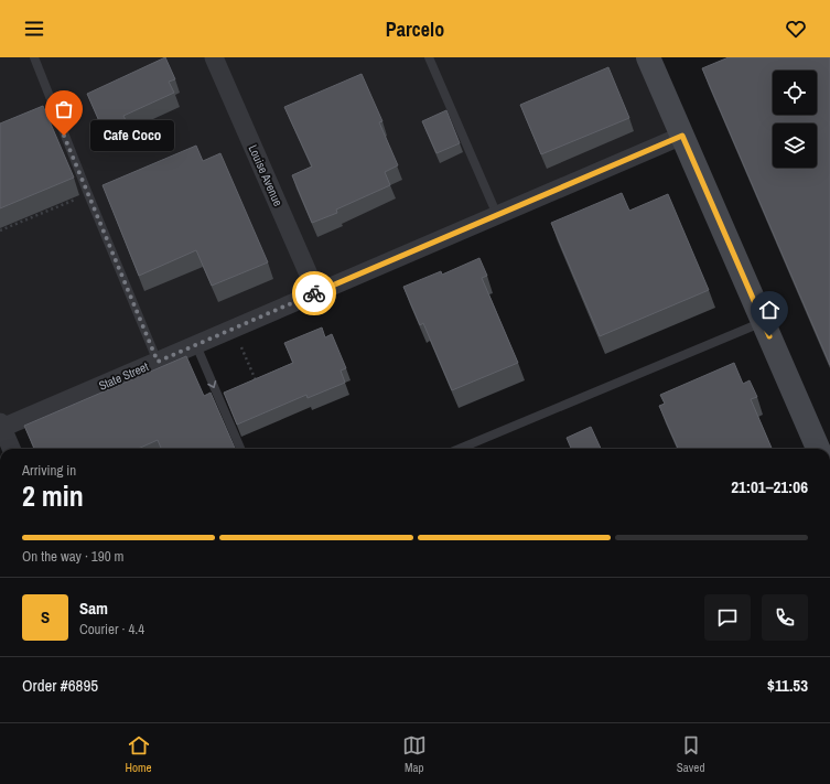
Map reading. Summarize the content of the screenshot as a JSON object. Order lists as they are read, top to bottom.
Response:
{
  "streets": {
    "street": ["Louise Avenue", "State Street"]
  },
  "crossings": [
    ["Louise Avenue", "State Street"]
  ],
  "places": ["Cafe Coco"],
  "page": {
    "header": "Parcelo",
    "bubble": "Cafe Coco",
    "heading": ["2 min", "Arriving in", "21:01–21:06"],
    "panel": [
      "Sam",
      "Courier · 4.4",
      "Order #6895",
      "$11.53"
    ],
    "bar": "On the way · 190 m",
    "round": "S",
    "tabs": ["Home", "Map", "Saved"]
  }
}
